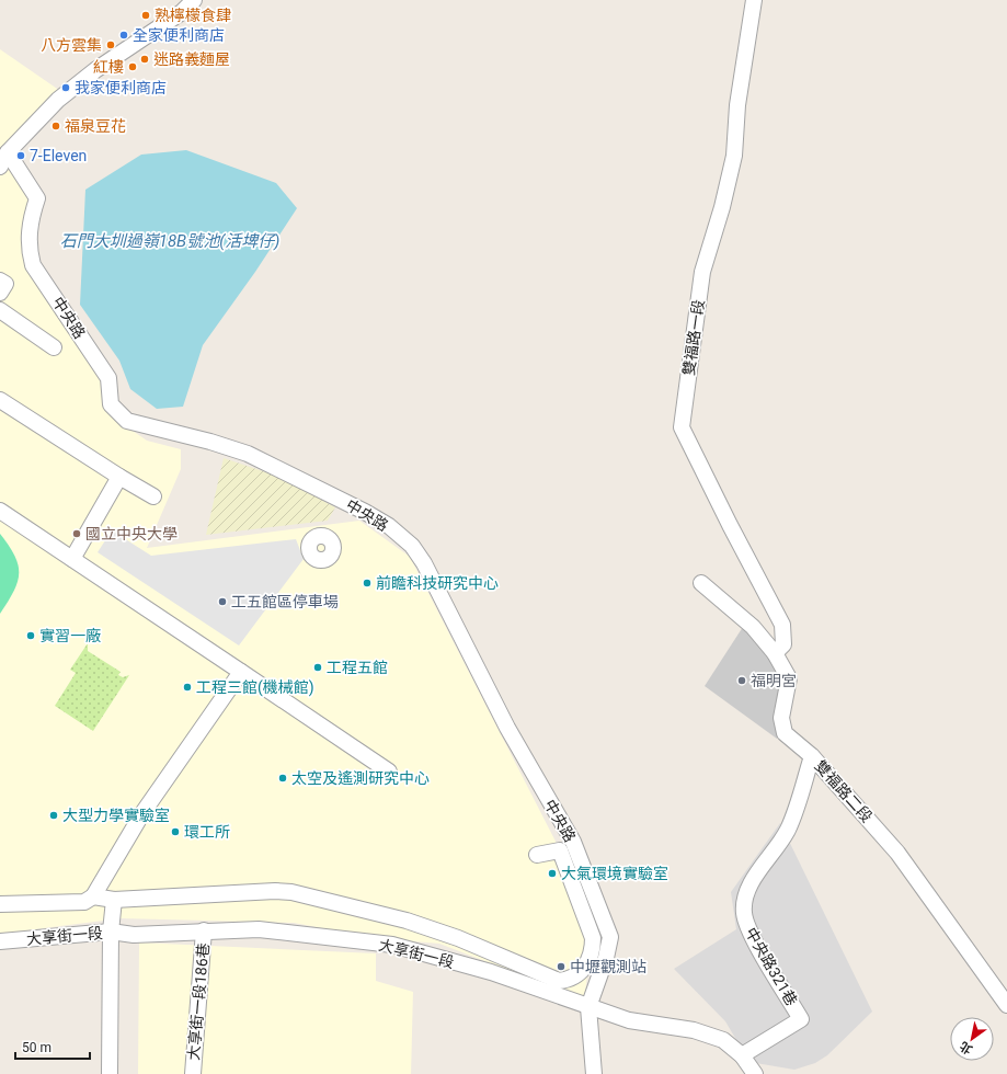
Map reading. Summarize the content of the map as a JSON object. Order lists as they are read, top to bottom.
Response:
{
  "streets": {
    "street": [
      "中央路",
      "雙福路一段",
      "雙福路二段",
      "大享街一段",
      "中央路321巷",
      "大享街一段186巷"
    ]
  },
  "crossings": [
    ["中央路", "大享街一段"],
    ["雙福路一段", "雙福路二段"],
    ["雙福路二段", "中央路321巷"],
    ["大享街一段", "中央路321巷"],
    ["大享街一段", "大享街一段186巷"]
  ],
  "water": ["石門大圳過嶺18B號池(活埤仔)"],
  "places": [
    "熟檸檬食肆",
    "全家便利商店",
    "八方雲集",
    "迷路義麵屋",
    "紅樓",
    "我家便利商店",
    "福泉豆花",
    "7-Eleven",
    "國立中央大學",
    "前瞻科技研究中心",
    "工五館區停車場",
    "實習一廠",
    "工程五館",
    "福明宮",
    "工程三館(機械館)",
    "太空及遙測研究中心",
    "大型力學實驗室",
    "環工所",
    "大氣環境實驗室",
    "中壢觀測站"
  ],
  "scale_bar": "50 m",
  "north": "bottom left"
}
